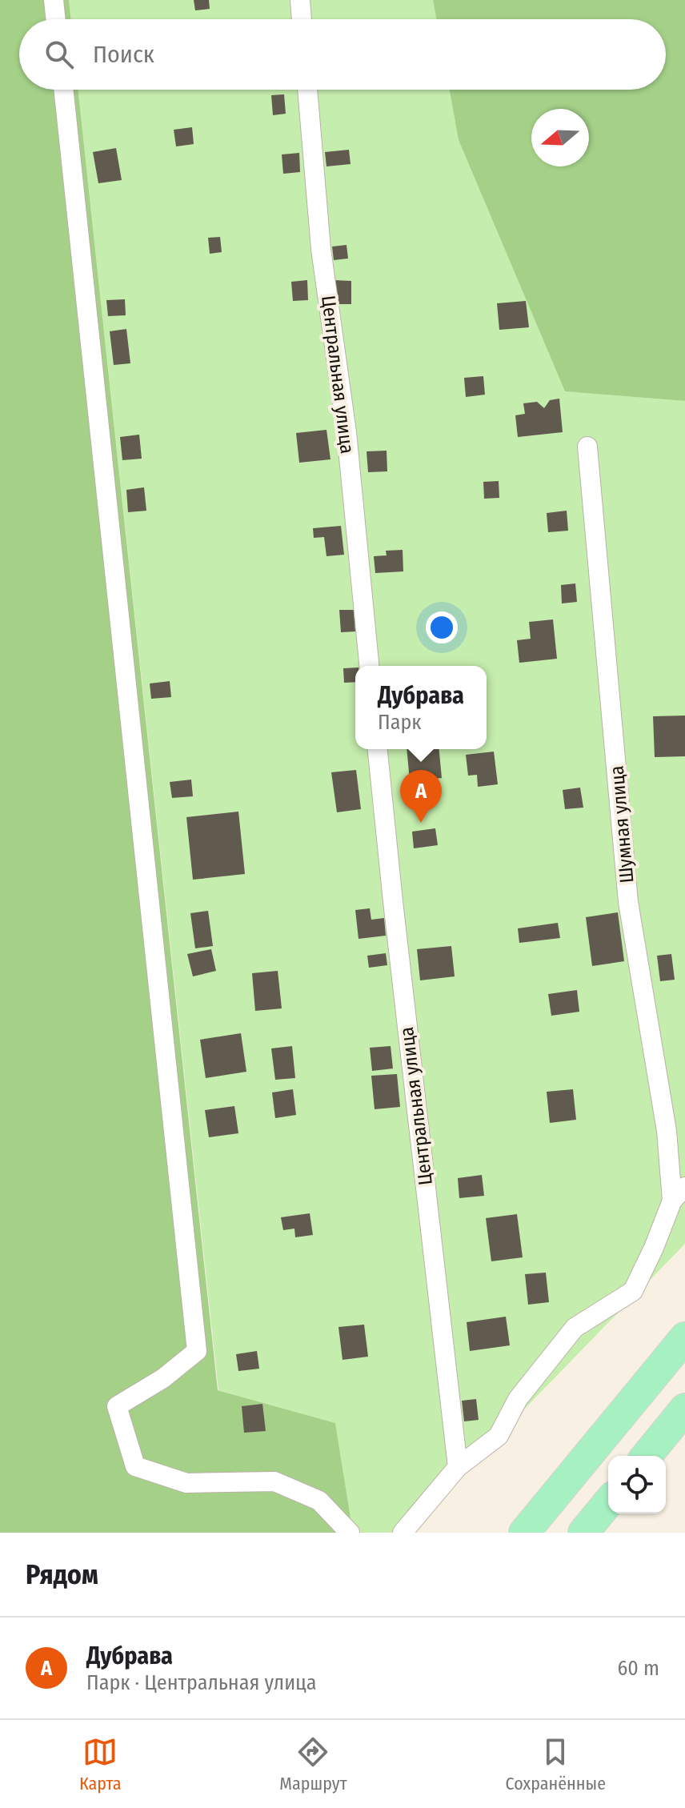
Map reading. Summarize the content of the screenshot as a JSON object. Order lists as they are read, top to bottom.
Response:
{
  "streets": {
    "street": ["Центральная улица", "Шумная улица"]
  },
  "north": "left",
  "page": {
    "search": "Поиск",
    "popup": ["Дубрава", "Парк"],
    "pins": "A",
    "heading": "Рядом",
    "list": [
      {
        "mark": "A",
        "name": "Дубрава",
        "note": "Парк · Центральная улица",
        "value": "60 m"
      }
    ],
    "nav": ["Карта", "Маршрут", "Сохранённые"]
  }
}
